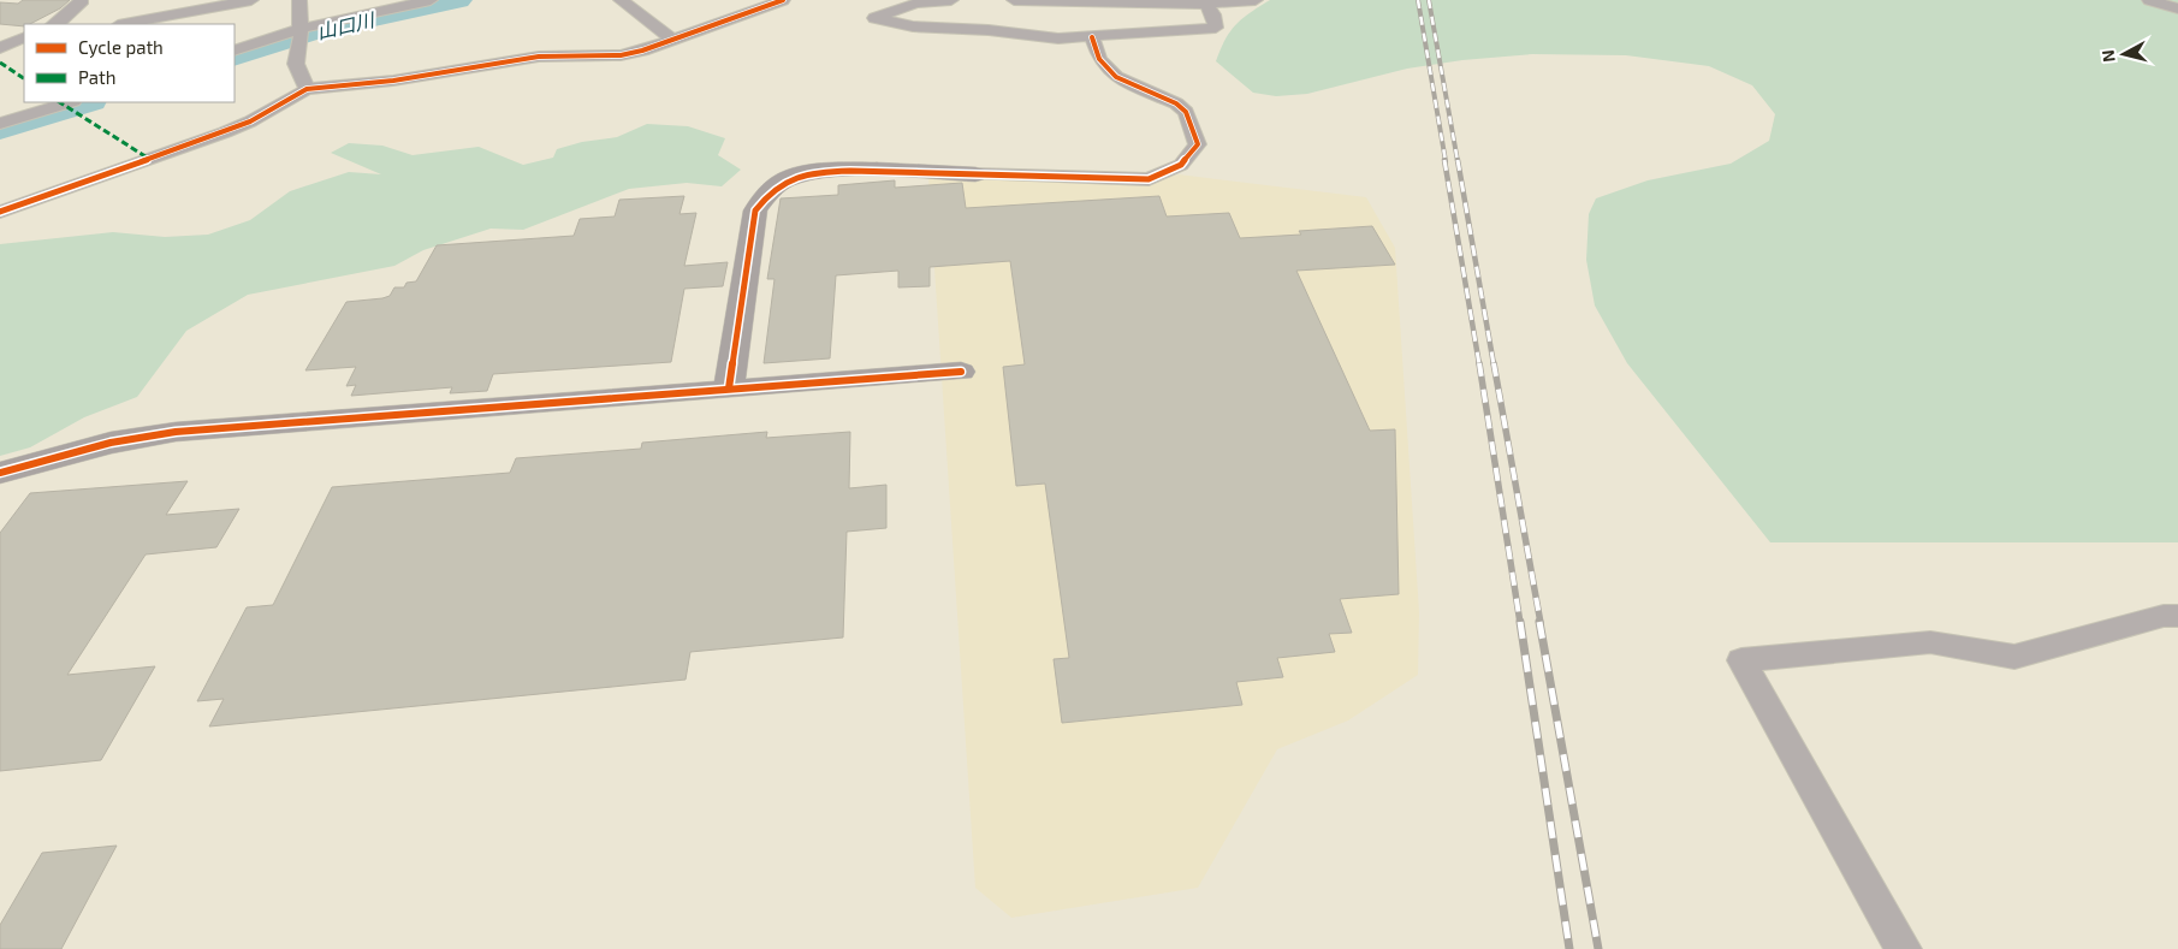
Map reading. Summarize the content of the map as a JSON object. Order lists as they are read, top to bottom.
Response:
{
  "water": ["山口川"],
  "legend": ["Cycle path", "Path"],
  "north": "left"
}
